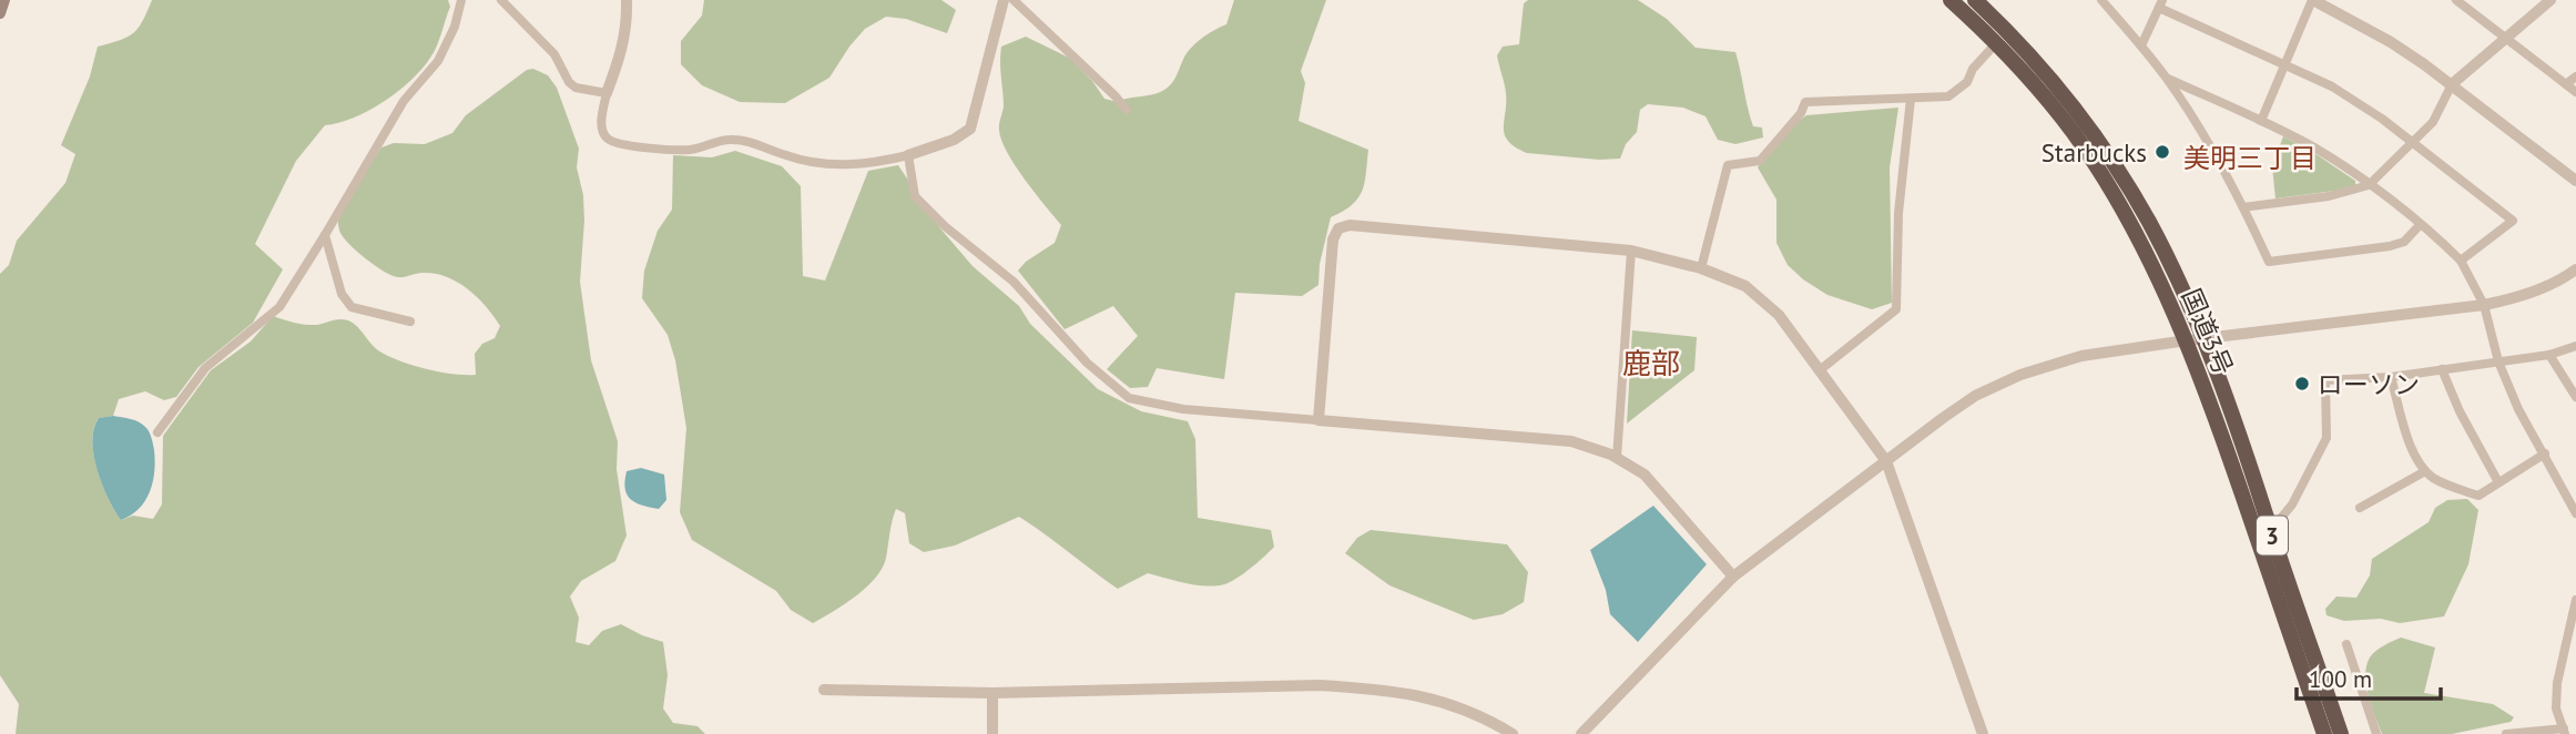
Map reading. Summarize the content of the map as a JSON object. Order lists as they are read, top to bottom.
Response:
{
  "streets": {
    "highway": ["国道3号", "3"]
  },
  "districts": ["美明三丁目", "鹿部"],
  "places": ["Starbucks", "ローソン"],
  "scale_bar": "100 m"
}
